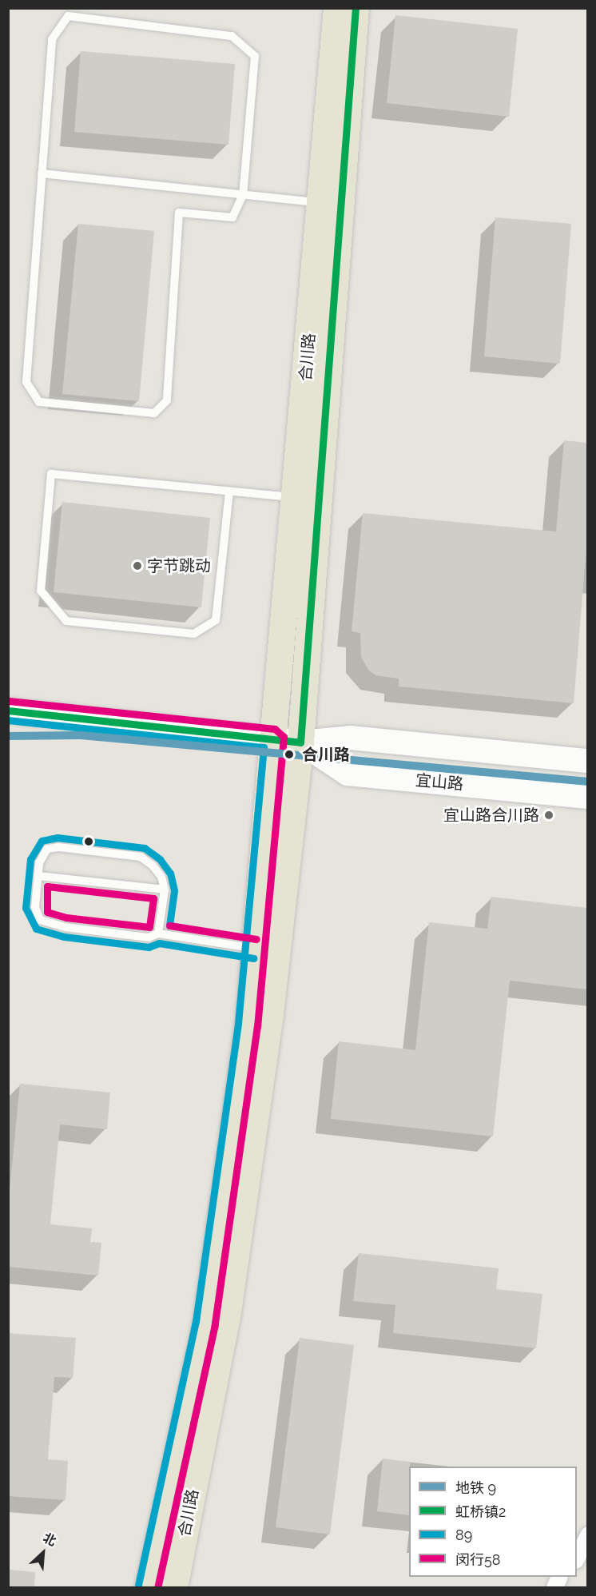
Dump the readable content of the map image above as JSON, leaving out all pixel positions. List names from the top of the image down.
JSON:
{
  "streets": {
    "main road": ["合川路"],
    "street": ["宜山路"]
  },
  "crossings": [
    ["合川路", "宜山路"]
  ],
  "places": ["字节跳动", "合川路", "宜山路合川路"],
  "lines": [
    "transit line 虹桥镇2",
    "transit line 闵行58",
    "transit line 89",
    "metro line 9"
  ],
  "legend": [
    "地铁 9",
    "虹桥镇2",
    "89",
    "闵行58"
  ],
  "north": "top right"
}
